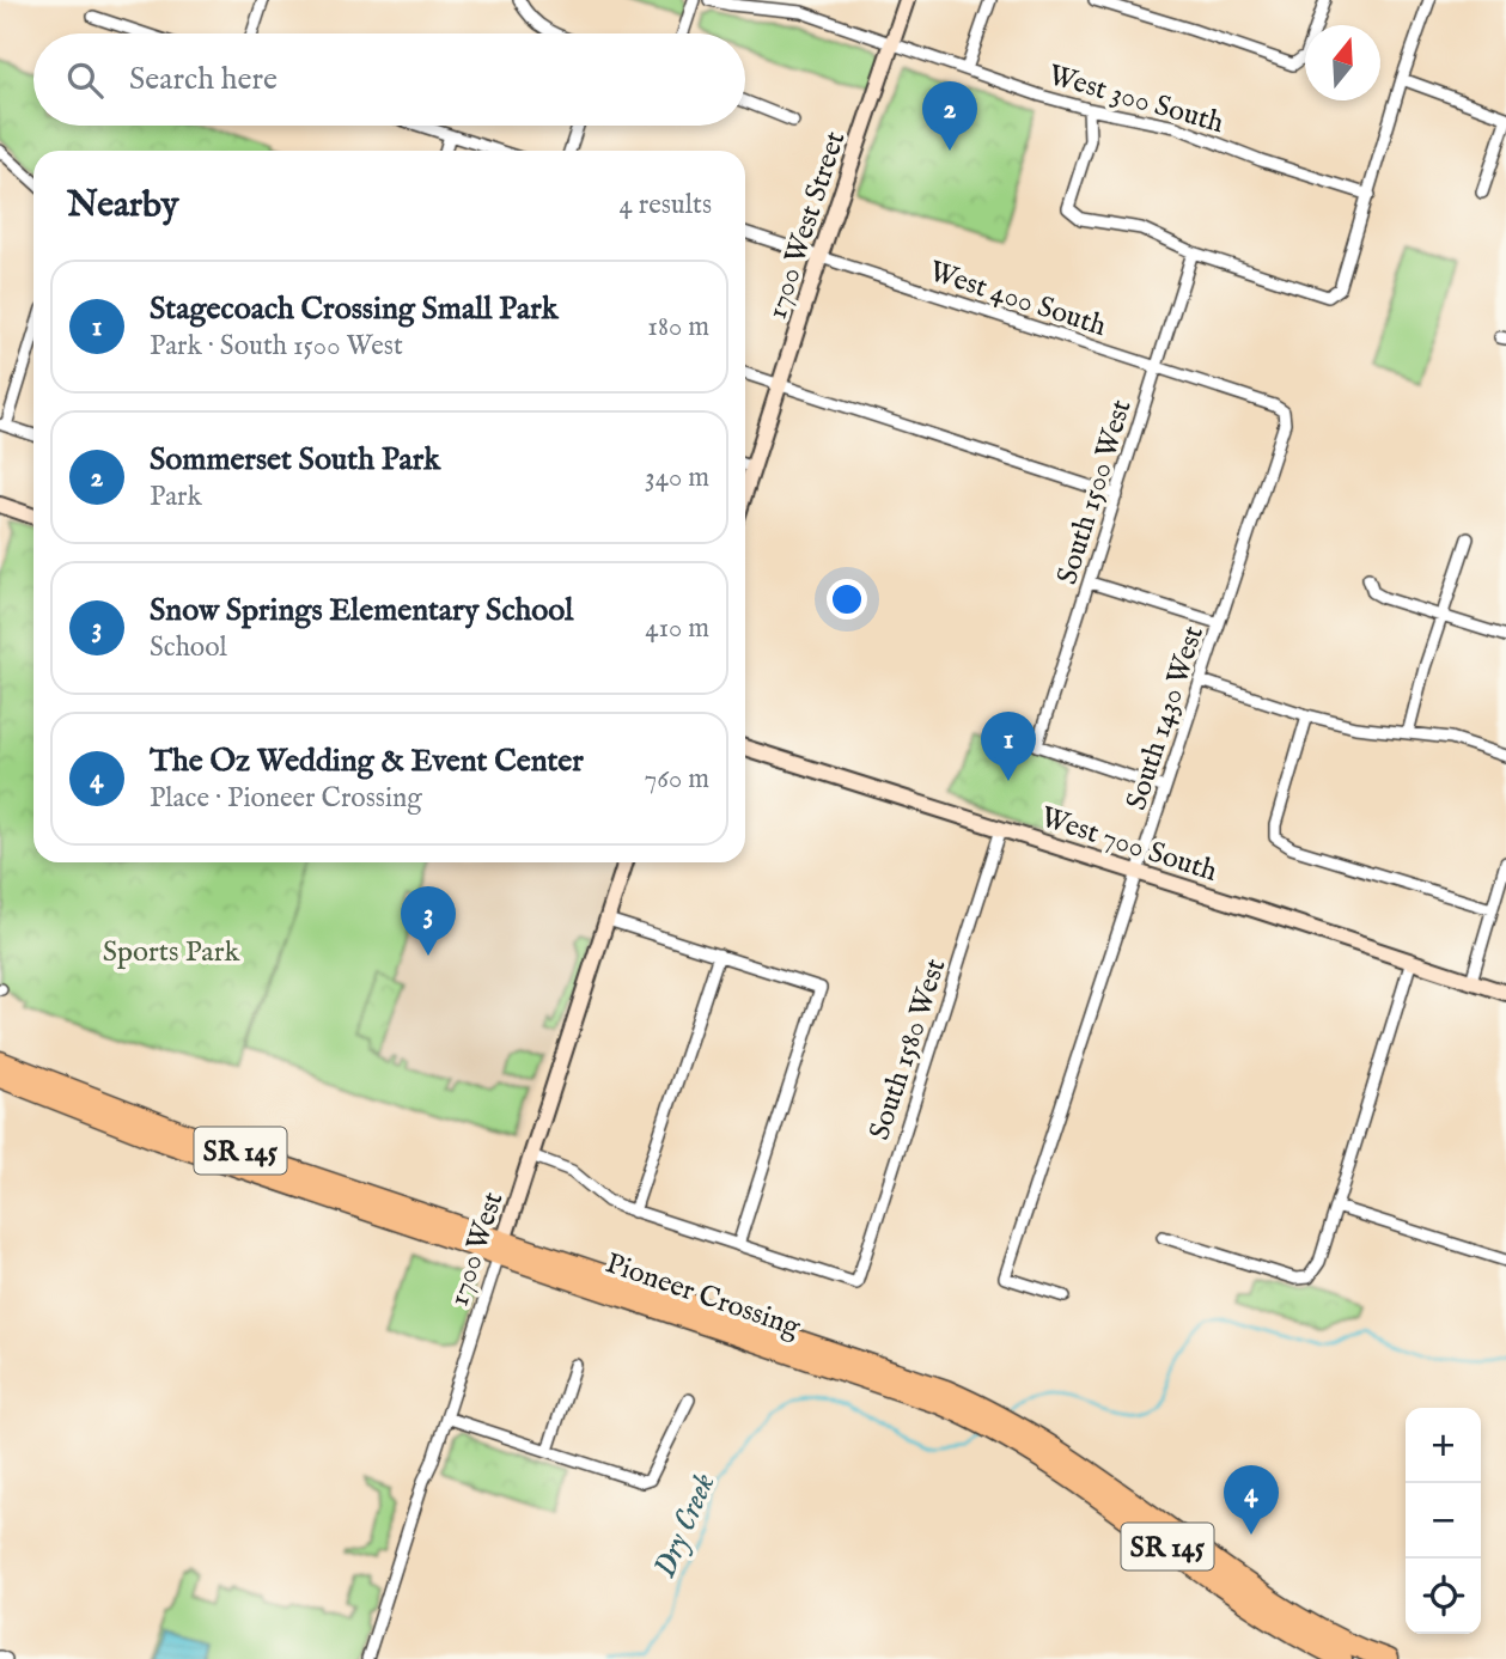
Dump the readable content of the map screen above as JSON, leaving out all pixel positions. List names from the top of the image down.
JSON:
{
  "streets": {
    "highway": ["SR 145", "Pioneer Crossing"],
    "street": [
      "West 300 South",
      "1700 West Street",
      "West 400 South",
      "South 1500 West",
      "South 1430 West",
      "West 700 South",
      "South 1580 West",
      "1700 West"
    ]
  },
  "crossings": [
    ["West 300 South", "1700 West Street"],
    ["1700 West Street", "West 400 South"],
    ["West 400 South", "South 1500 West"],
    ["West 400 South", "South 1430 West"],
    ["South 1500 West", "South 1430 West"],
    ["South 1430 West", "West 700 South"],
    ["West 700 South", "South 1580 West"],
    ["SR 145", "1700 West"],
    ["SR 145", "Pioneer Crossing"],
    ["1700 West", "Pioneer Crossing"]
  ],
  "water": ["Dry Creek"],
  "parks": ["Sports Park"],
  "north": "top",
  "page": {
    "search": "Search here",
    "pins": [
      "2",
      "1",
      "3",
      "4"
    ],
    "heading": ["Nearby", "4 results"],
    "list": [
      {
        "mark": "1",
        "name": "Stagecoach Crossing Small Park",
        "note": "Park · South 1500 West",
        "value": "180 m"
      },
      {
        "mark": "2",
        "name": "Sommerset South Park",
        "note": "Park",
        "value": "340 m"
      },
      {
        "mark": "3",
        "name": "Snow Springs Elementary School",
        "note": "School",
        "value": "410 m"
      },
      {
        "mark": "4",
        "name": "The Oz Wedding & Event Center",
        "note": "Place · Pioneer Crossing",
        "value": "760 m"
      }
    ],
    "map_buttons": ["+", "−"]
  }
}
